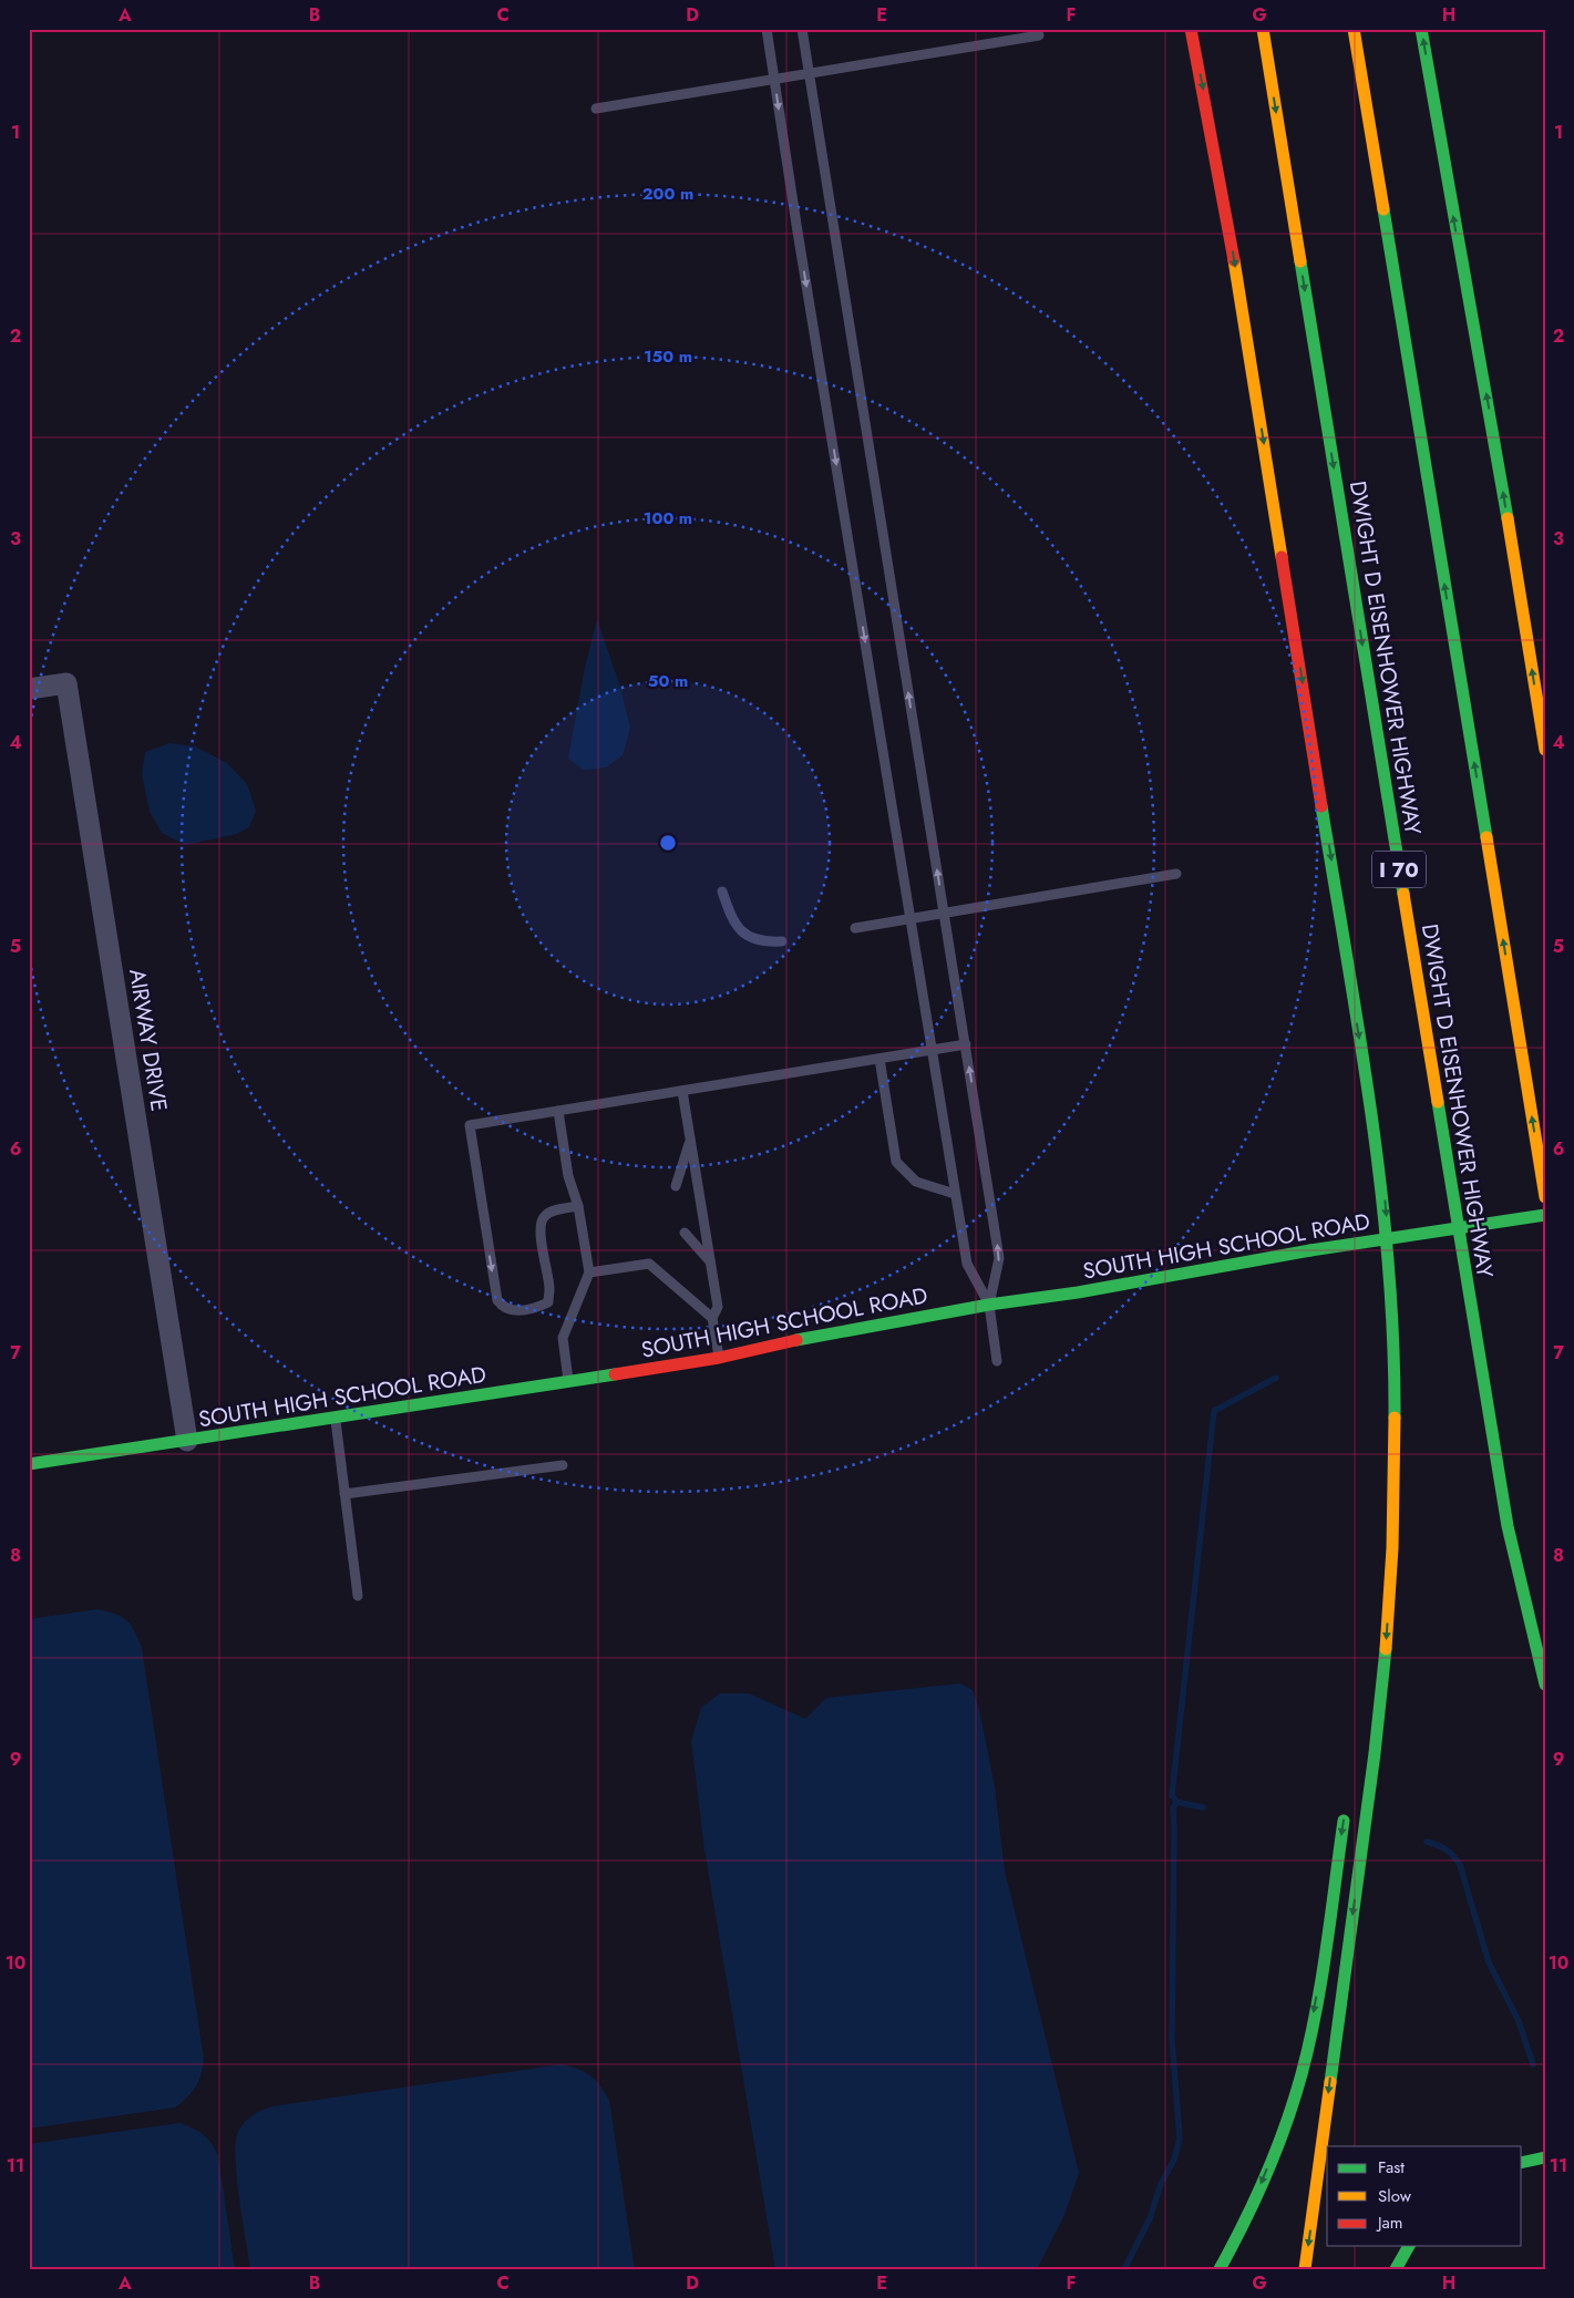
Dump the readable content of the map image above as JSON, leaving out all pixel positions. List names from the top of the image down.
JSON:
{
  "streets": {
    "main road": ["DWIGHT D EISENHOWER HIGHWAY", "I 70", "SOUTH HIGH SCHOOL ROAD"],
    "street": ["AIRWAY DRIVE"]
  },
  "crossings": [
    ["AIRWAY DRIVE", "SOUTH HIGH SCHOOL ROAD"]
  ],
  "legend": ["Fast", "Slow", "Jam"],
  "grid": {
    "columns": [
      "A",
      "B",
      "C",
      "D",
      "E",
      "F",
      "G",
      "H"
    ],
    "rows": [
      "1",
      "2",
      "3",
      "4",
      "5",
      "6",
      "7",
      "8",
      "9",
      "10",
      "11"
    ]
  },
  "rings": [
    "200 m",
    "150 m",
    "100 m",
    "50 m"
  ]
}
